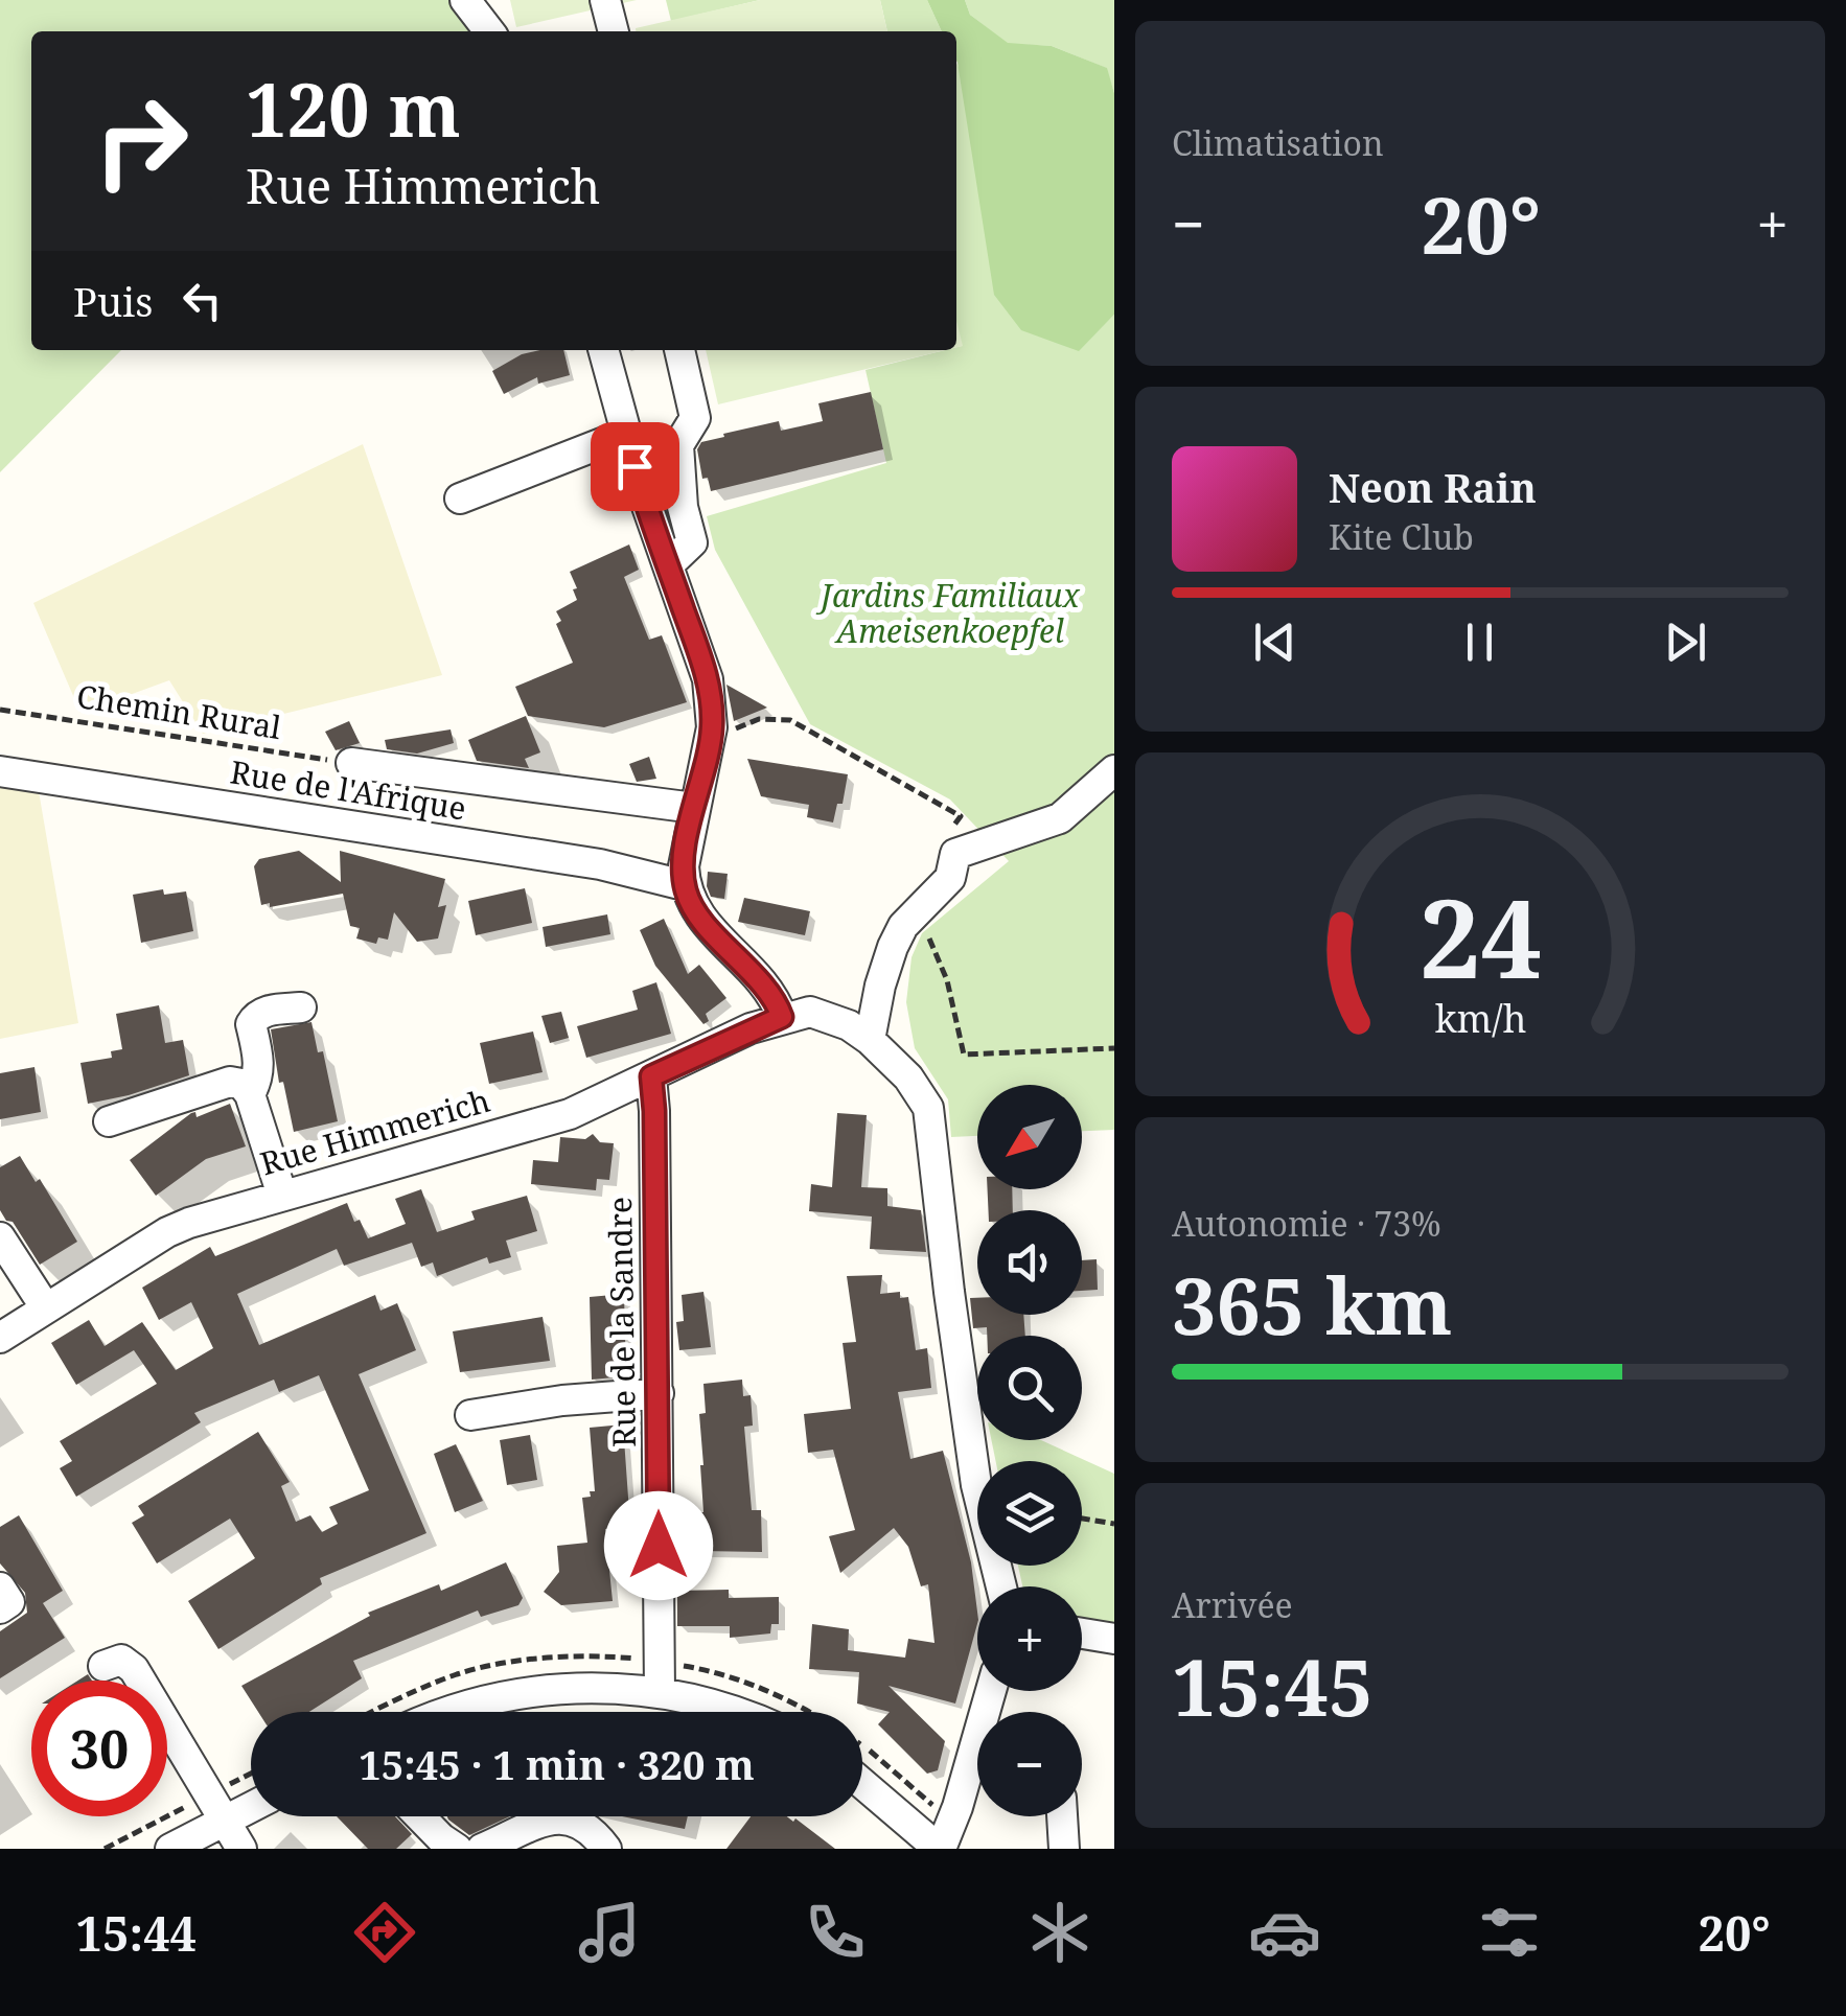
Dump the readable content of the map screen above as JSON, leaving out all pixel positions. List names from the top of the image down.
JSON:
{
  "streets": {
    "street": ["Rue de l'Afrique", "Rue Himmerich", "Rue de la Sandre"],
    "path": ["Chemin Rural"]
  },
  "crossings": [
    ["Rue Himmerich", "Rue de la Sandre"]
  ],
  "parks": ["Jardins Familiaux Ameisenkoepfel"],
  "north": "bottom left",
  "page": {
    "tile": [
      "Climatisation",
      ["Autonomie · 73%", "365 km"],
      ["Arrivée", "15:45"]
    ],
    "turn": ["120 m", "Rue Himmerich"],
    "heat": ["−", "20°", "+"],
    "then": "Puis",
    "song": ["Neon Rain", "Kite Club"],
    "map_buttons": ["+", "−"],
    "limit": "30",
    "trip": "15:45 · 1 min · 320 m",
    "tabs": ["15:44", "20°"],
    "gauge": ["24", "km/h"]
  }
}
